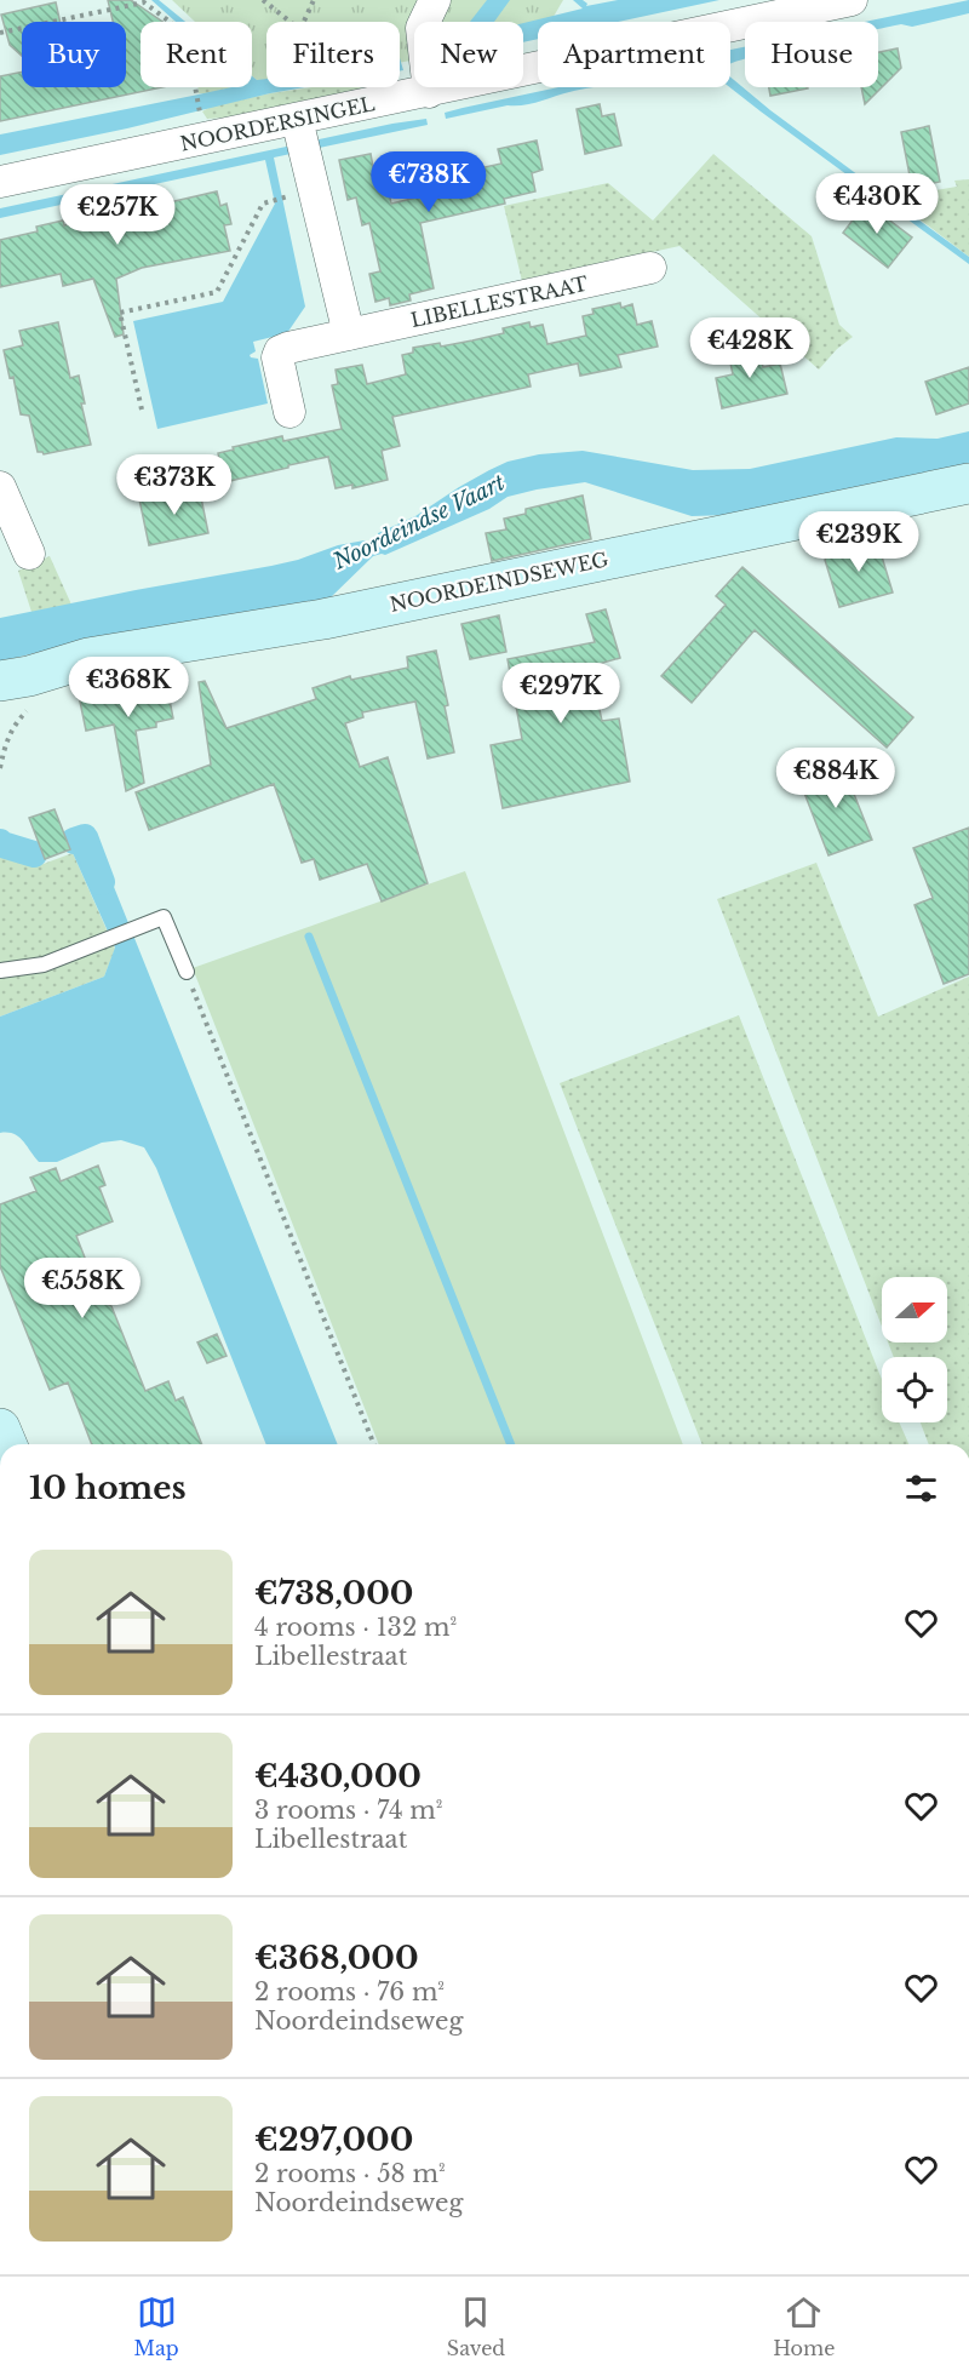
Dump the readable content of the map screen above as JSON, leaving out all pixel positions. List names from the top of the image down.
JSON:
{
  "streets": {
    "street": ["NOORDERSINGEL", "LIBELLESTRAAT", "NOORDEINDSEWEG"]
  },
  "water": ["Noordeindse Vaart"],
  "north": "right",
  "page": {
    "chip": [
      "Buy",
      "Rent",
      "Filters",
      "New",
      "Apartment",
      "House"
    ],
    "price": [
      "€738K",
      "€430K",
      "€257K",
      "€428K",
      "€373K",
      "€239K",
      "€368K",
      "€297K",
      "€884K",
      "€558K"
    ],
    "heading": "10 homes",
    "list": [
      {
        "name": "€738,000",
        "note": "4 rooms · 132 m² · Libellestraat"
      },
      {
        "name": "€430,000",
        "note": "3 rooms · 74 m² · Libellestraat"
      },
      {
        "name": "€368,000",
        "note": "2 rooms · 76 m² · Noordeindseweg"
      },
      {
        "name": "€297,000",
        "note": "2 rooms · 58 m² · Noordeindseweg"
      }
    ],
    "tabs": ["Map", "Saved", "Home"]
  }
}
